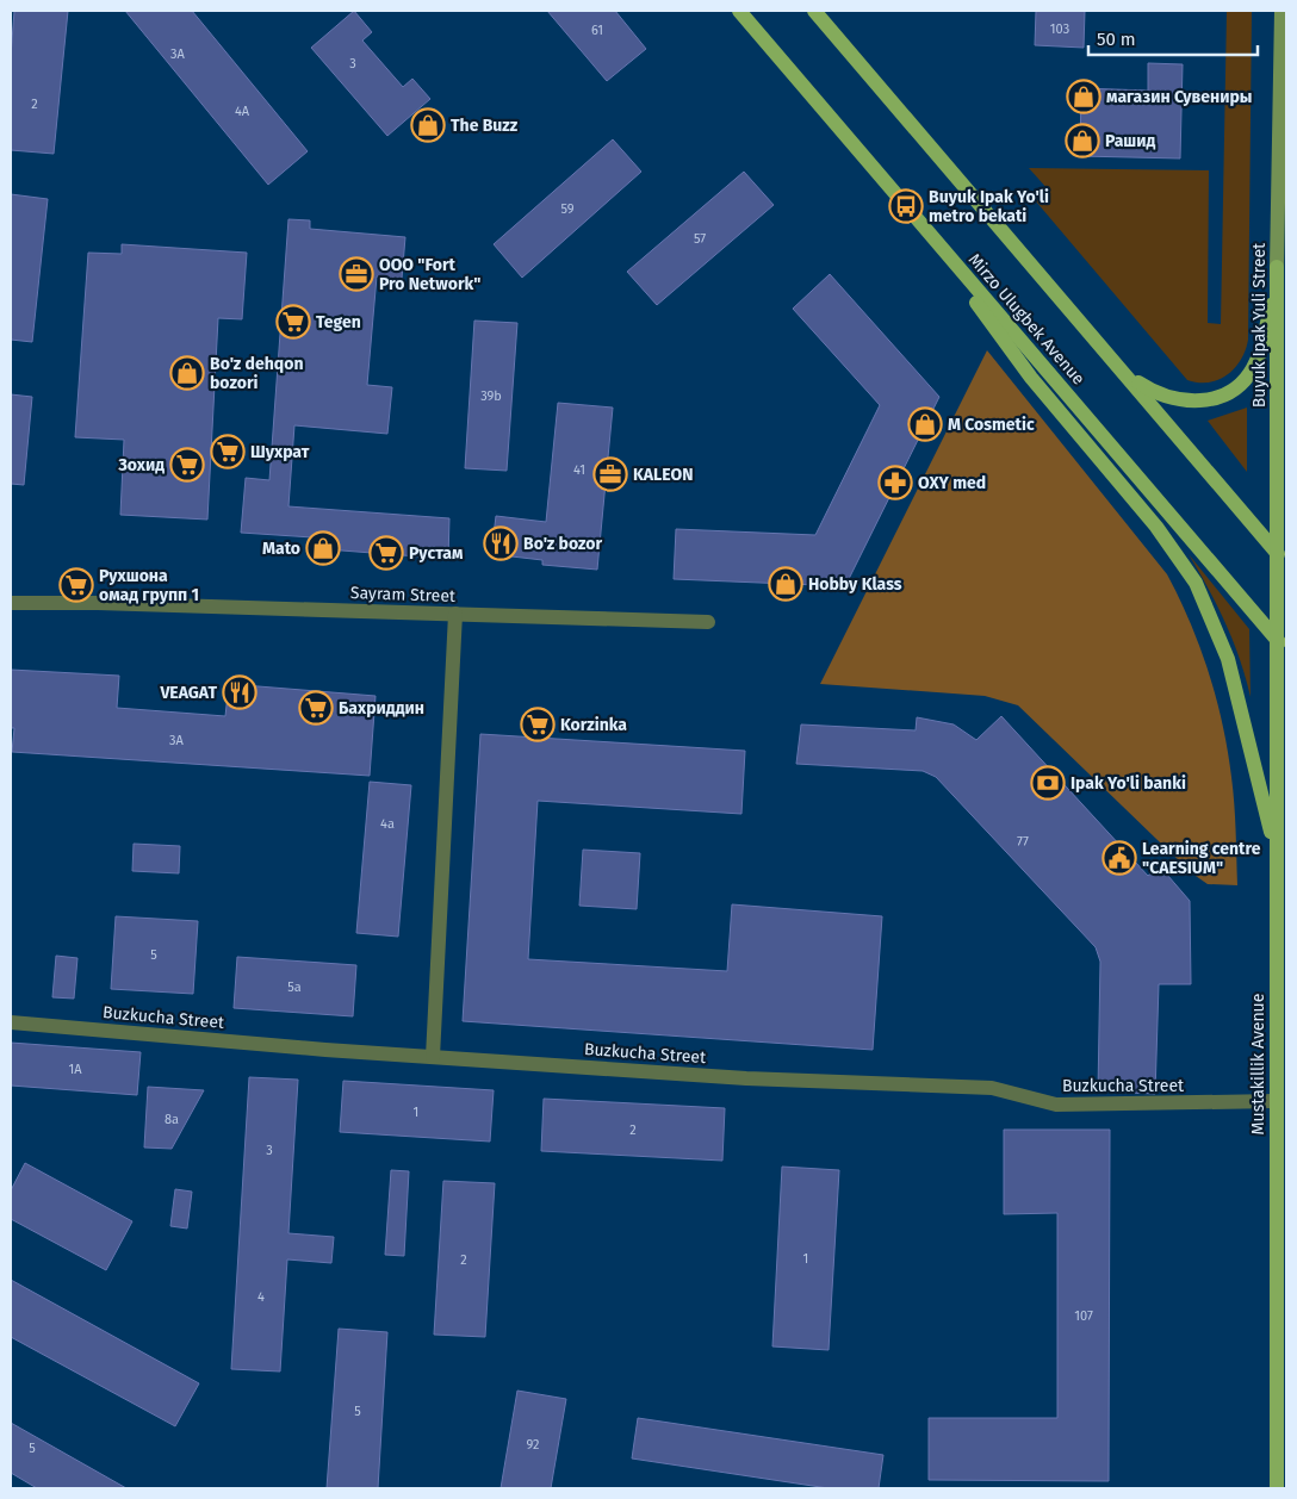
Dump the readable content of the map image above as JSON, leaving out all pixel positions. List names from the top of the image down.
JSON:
{
  "streets": {
    "main road": ["Mirzo Ulugbek Avenue", "Buyuk Ipak Yuli Street", "Mustakillik Avenue"],
    "street": ["Sayram Street", "Buzkucha Street"]
  },
  "crossings": [
    ["Mirzo Ulugbek Avenue", "Buyuk Ipak Yuli Street"],
    ["Mirzo Ulugbek Avenue", "Mustakillik Avenue"],
    ["Buyuk Ipak Yuli Street", "Mustakillik Avenue"],
    ["Buzkucha Street", "Mustakillik Avenue"]
  ],
  "places": {
    "shop": [
      "магазин Сувениры",
      "The Buzz",
      "Рашид",
      "Bo'z dehqon bozori",
      "M Cosmetic",
      "Mato",
      "Hobby Klass"
    ],
    "bus stop": ["Buyuk Ipak Yo'li metro bekati"],
    "office": ["ООО \"Fort Pro Network\"", "KALEON"],
    "supermarket": [
      "Tegen",
      "Шухрат",
      "Зохид",
      "Рустам",
      "Рухшона омад групп 1",
      "Бахриддин",
      "Korzinka"
    ],
    "pharmacy": ["OXY med"],
    "restaurant": ["Bo'z bozor", "VEAGAT"],
    "bank": ["Ipak Yo'li banki"],
    "public building": ["Learning centre \"CAESIUM\""]
  },
  "house_numbers": [
    "103",
    "61",
    "3А",
    "3",
    "2",
    "4А",
    "59",
    "57",
    "39b",
    "41",
    "3A",
    "4а",
    "77",
    "5",
    "5а",
    "1А",
    "1",
    "8а",
    "2",
    "3",
    "1",
    "2",
    "4",
    "107",
    "5",
    "92",
    "5"
  ],
  "scale_bar": "50 m"
}
